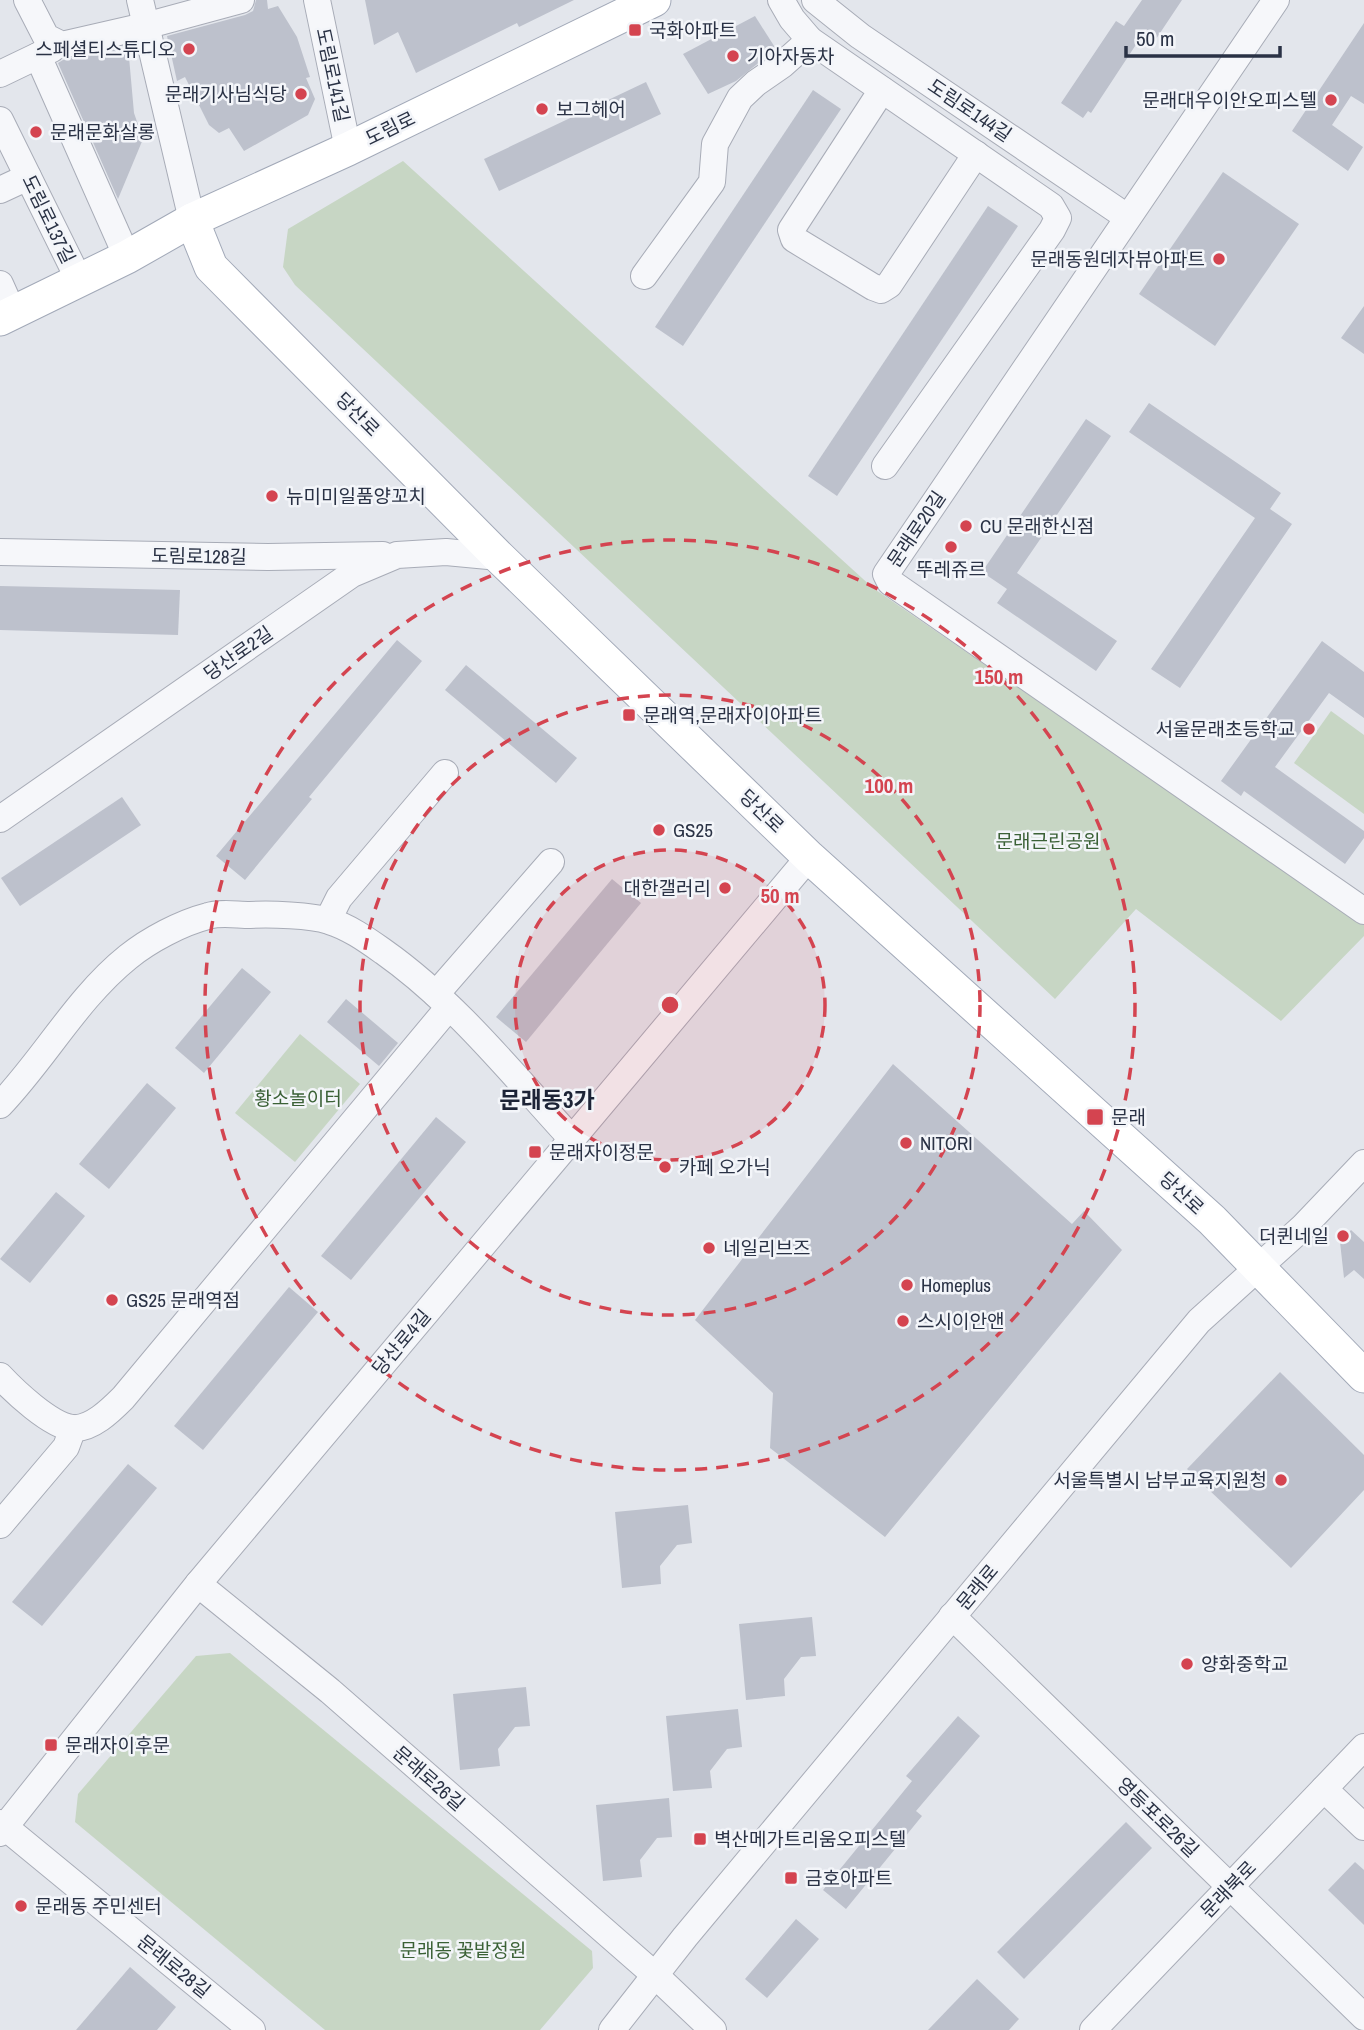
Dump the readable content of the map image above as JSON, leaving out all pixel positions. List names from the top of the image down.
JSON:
{
  "streets": {
    "main road": ["도림로", "당산로"],
    "street": [
      "도림로141길",
      "도림로144길",
      "도림로137길",
      "문래로20길",
      "도림로128길",
      "당산로2길",
      "당산로4길",
      "문래로",
      "문래로26길",
      "영등포로26길",
      "문래북로",
      "문래로28길"
    ]
  },
  "crossings": [
    ["도림로141길", "도림로"],
    ["도림로144길", "문래로20길"],
    ["도림로", "도림로137길"],
    ["도림로", "당산로"],
    ["당산로", "당산로2길"],
    ["당산로", "당산로4길"],
    ["당산로", "문래로"],
    ["도림로128길", "당산로2길"],
    ["당산로4길", "문래로26길"],
    ["당산로4길", "문래로28길"],
    ["문래로", "문래로26길"],
    ["문래로", "영등포로26길"],
    ["영등포로26길", "문래북로"]
  ],
  "districts": ["문래동3가"],
  "parks": ["문래근린공원", "황소놀이터", "문래동 꽃밭정원"],
  "places": {
    "transit": [
      "국화아파트",
      "문래역,문래자이아파트",
      "문래",
      "문래자이정문",
      "문래자이후문",
      "벽산메가트리움오피스텔",
      "금호아파트"
    ],
    "other": [
      "스페셜티스튜디오",
      "기아자동차",
      "문래기사님식당",
      "문래대우이안오피스텔",
      "보그헤어",
      "문래문화살롱",
      "문래동원데자뷰아파트",
      "뉴미미일품양꼬치",
      "CU 문래한신점",
      "뚜레쥬르",
      "서울문래초등학교",
      "GS25",
      "대한갤러리",
      "NITORI",
      "카페 오가닉",
      "더퀸네일",
      "네일리브즈",
      "Homeplus",
      "GS25 문래역점",
      "스시이안앤",
      "서울특별시 남부교육지원청",
      "양화중학교",
      "문래동 주민센터"
    ]
  },
  "scale_bar": "50 m",
  "rings": ["150 m", "100 m", "50 m"]
}
